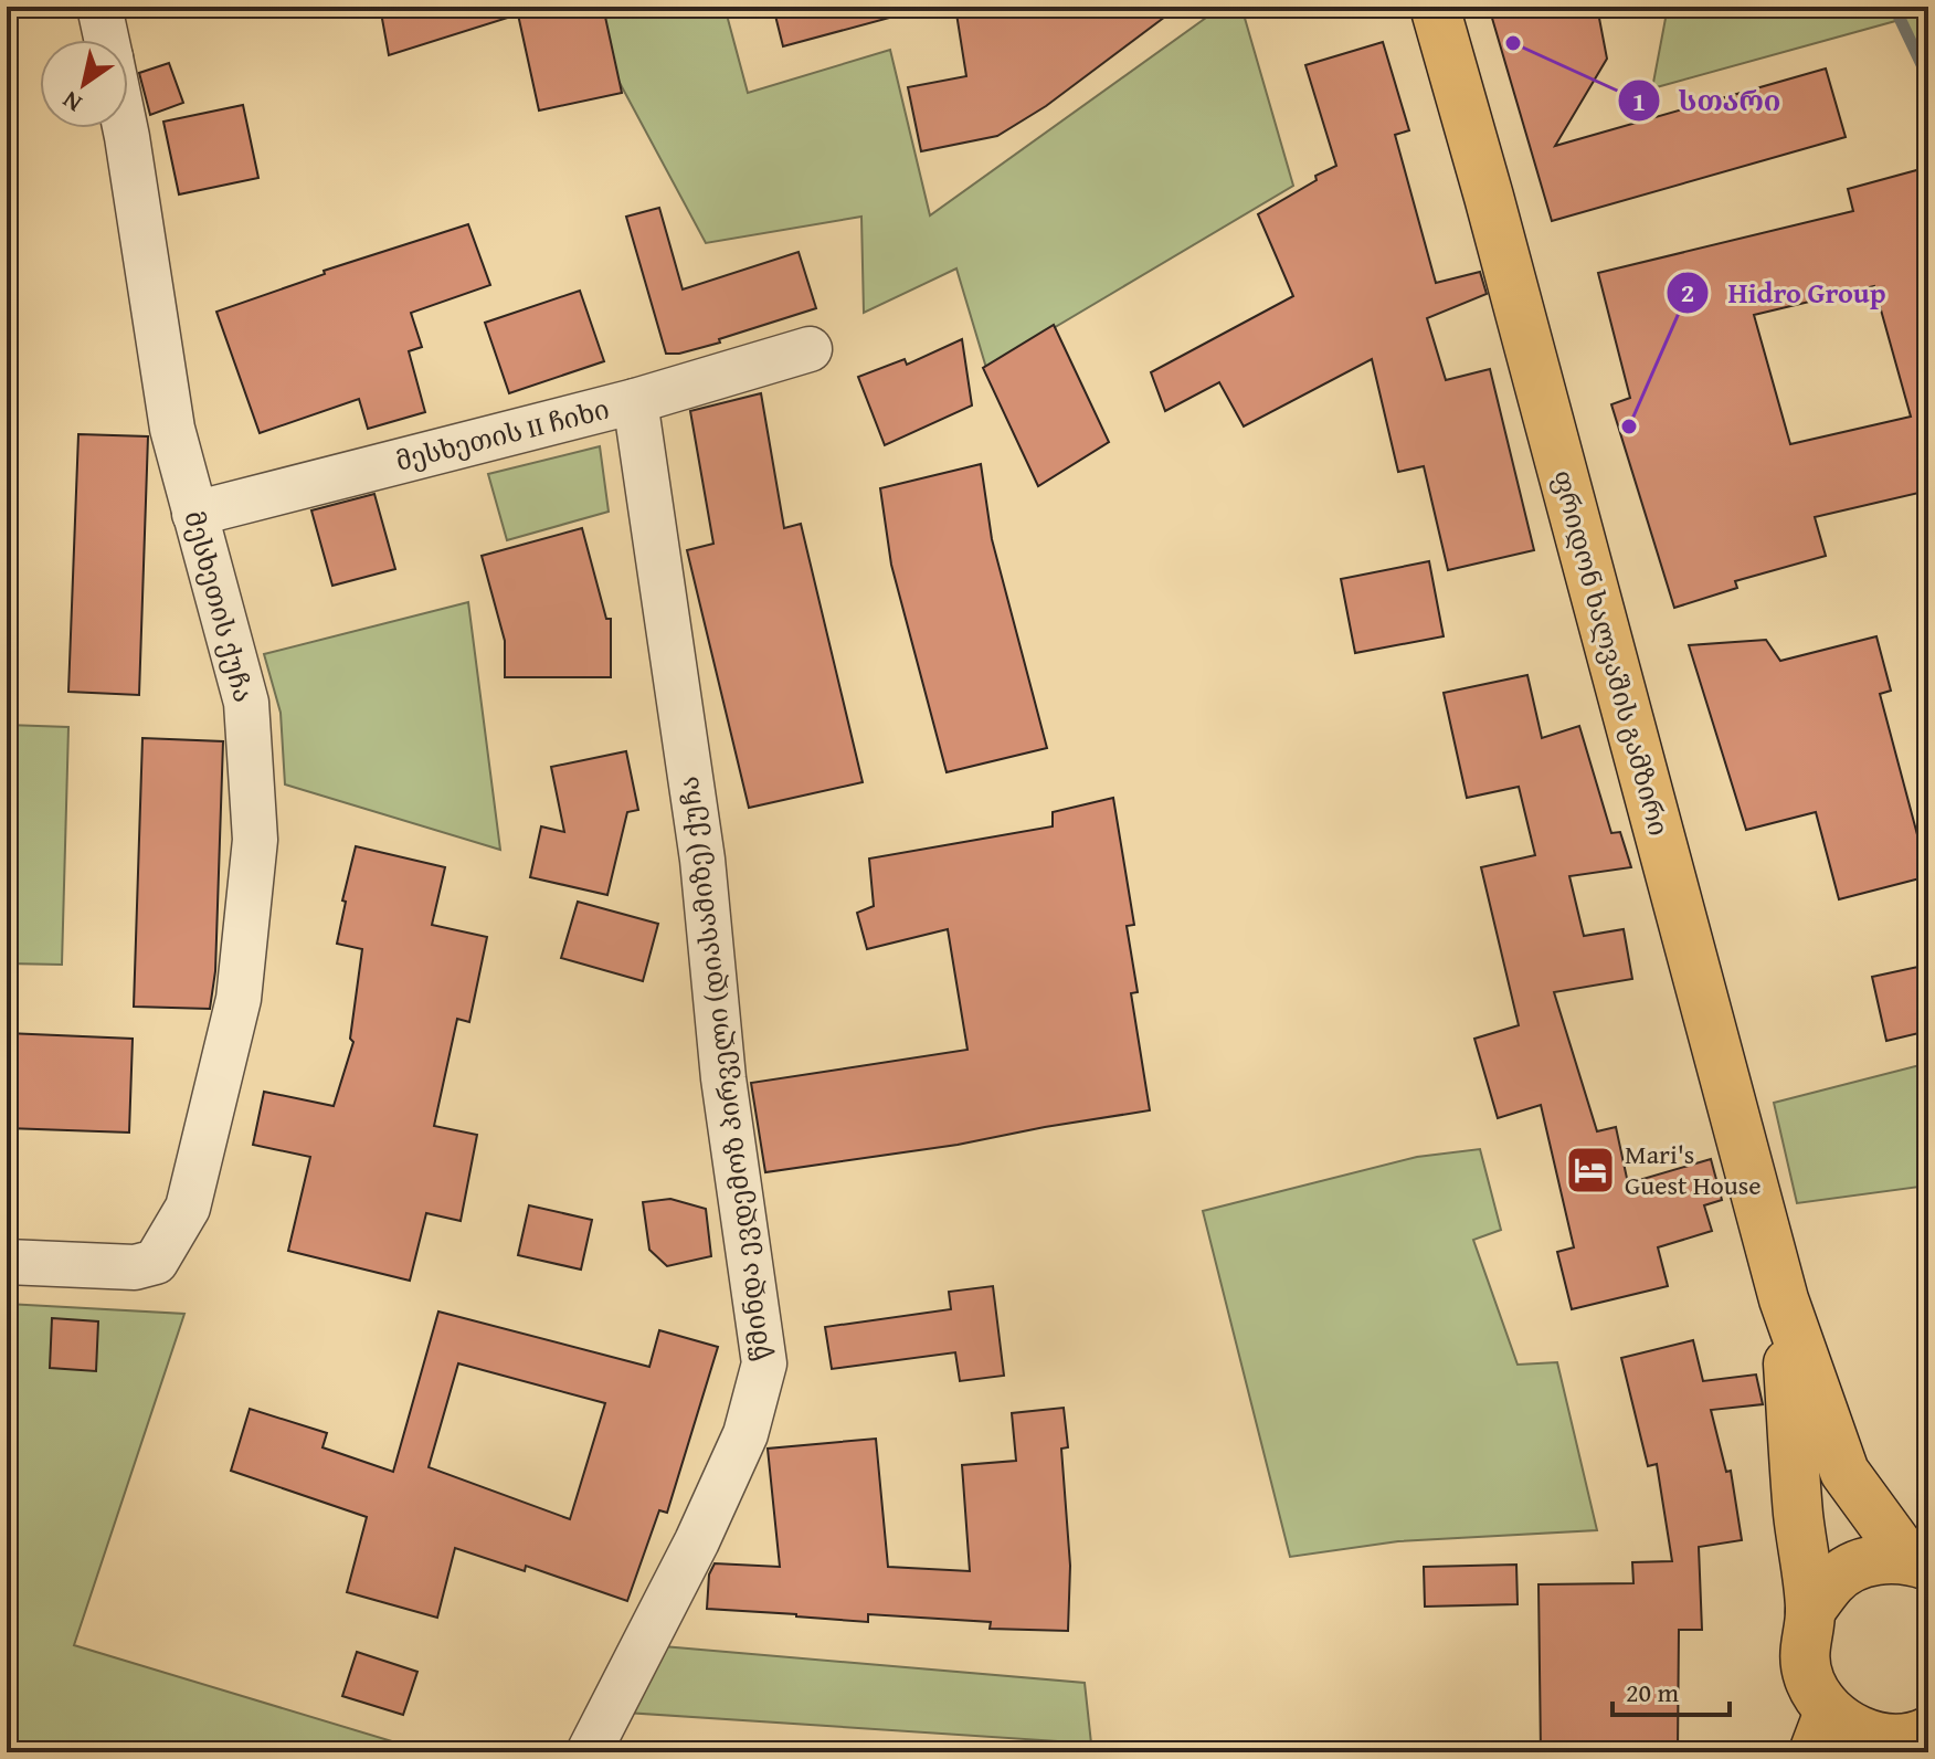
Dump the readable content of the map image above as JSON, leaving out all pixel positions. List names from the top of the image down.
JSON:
{
  "streets": {
    "highway": ["ფრიდონ ხალვაშის გამზირი"],
    "street": ["მესხეთის II ჩიხი", "მესხეთის ქუჩა", "წმინდა ევდემოზ პირველი (დიასამიზე) ქუჩა"]
  },
  "crossings": [
    ["მესხეთის II ჩიხი", "მესხეთის ქუჩა"],
    ["მესხეთის II ჩიხი", "წმინდა ევდემოზ პირველი (დიასამიზე) ქუჩა"]
  ],
  "places": {
    "other": ["სთარი", "Hidro Group"],
    "hotel": ["Mari's Guest House"]
  },
  "scale_bar": "20 m",
  "north": "bottom left"
}
